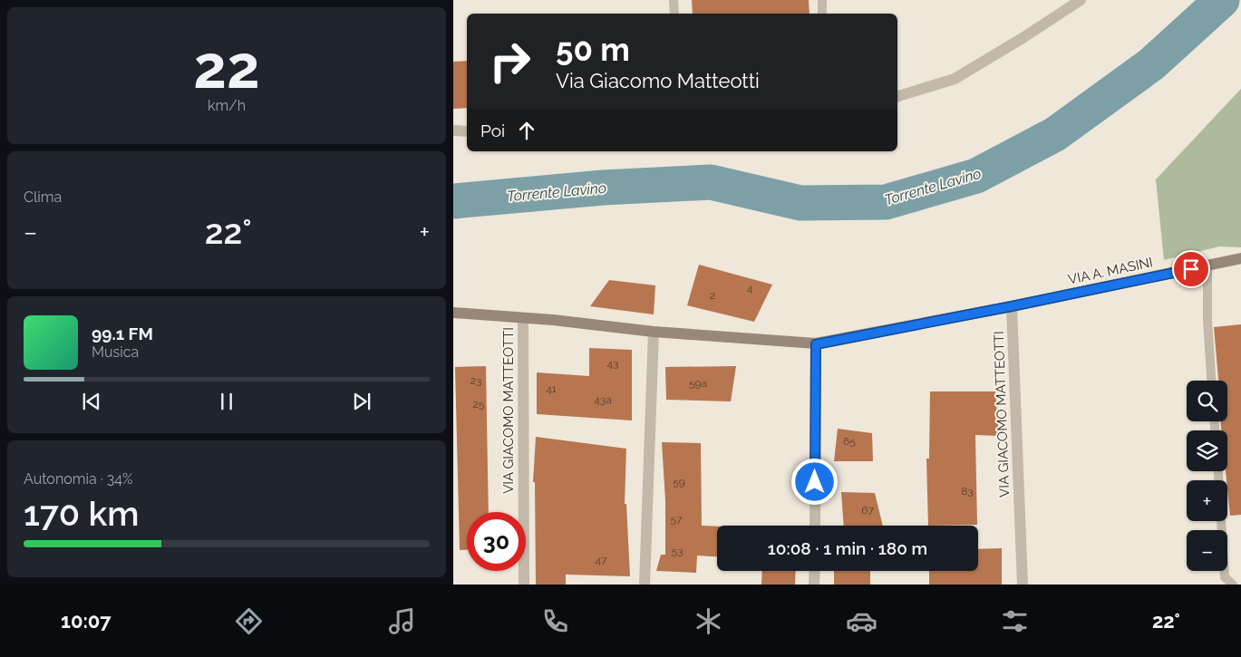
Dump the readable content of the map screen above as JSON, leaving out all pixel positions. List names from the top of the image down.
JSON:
{
  "streets": {
    "street": ["VIA A. MASINI", "VIA GIACOMO MATTEOTTI"]
  },
  "crossings": [
    ["VIA A. MASINI", "VIA GIACOMO MATTEOTTI"]
  ],
  "water": ["Torrente Lavino"],
  "house_numbers": [
    "4",
    "2",
    "43",
    "23",
    "59a",
    "41",
    "43a",
    "25",
    "65",
    "59",
    "83",
    "67",
    "57",
    "53",
    "47"
  ],
  "page": {
    "tile": [
      ["22", "km/h"],
      "Clima",
      ["Autonomia · 34%", "170 km"]
    ],
    "turn": ["50 m", "Via Giacomo Matteotti"],
    "then": "Poi",
    "heat": ["−", "22°", "+"],
    "song": ["99.1 FM", "Musica"],
    "map_buttons": ["+", "−"],
    "limit": "30",
    "trip": "10:08 · 1 min · 180 m",
    "tabs": ["10:07", "22°"]
  }
}
